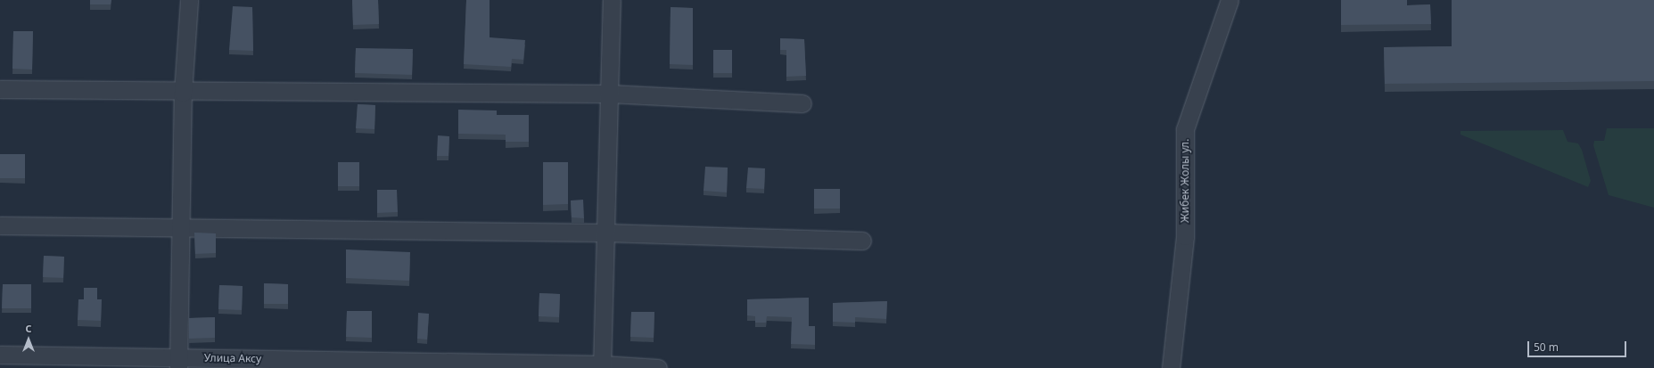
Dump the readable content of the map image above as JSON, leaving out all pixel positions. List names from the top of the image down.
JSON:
{
  "streets": {
    "street": ["Жибек Жолы ул.", "Улица Аксу"]
  },
  "scale_bar": "50 m",
  "north": "top"
}
